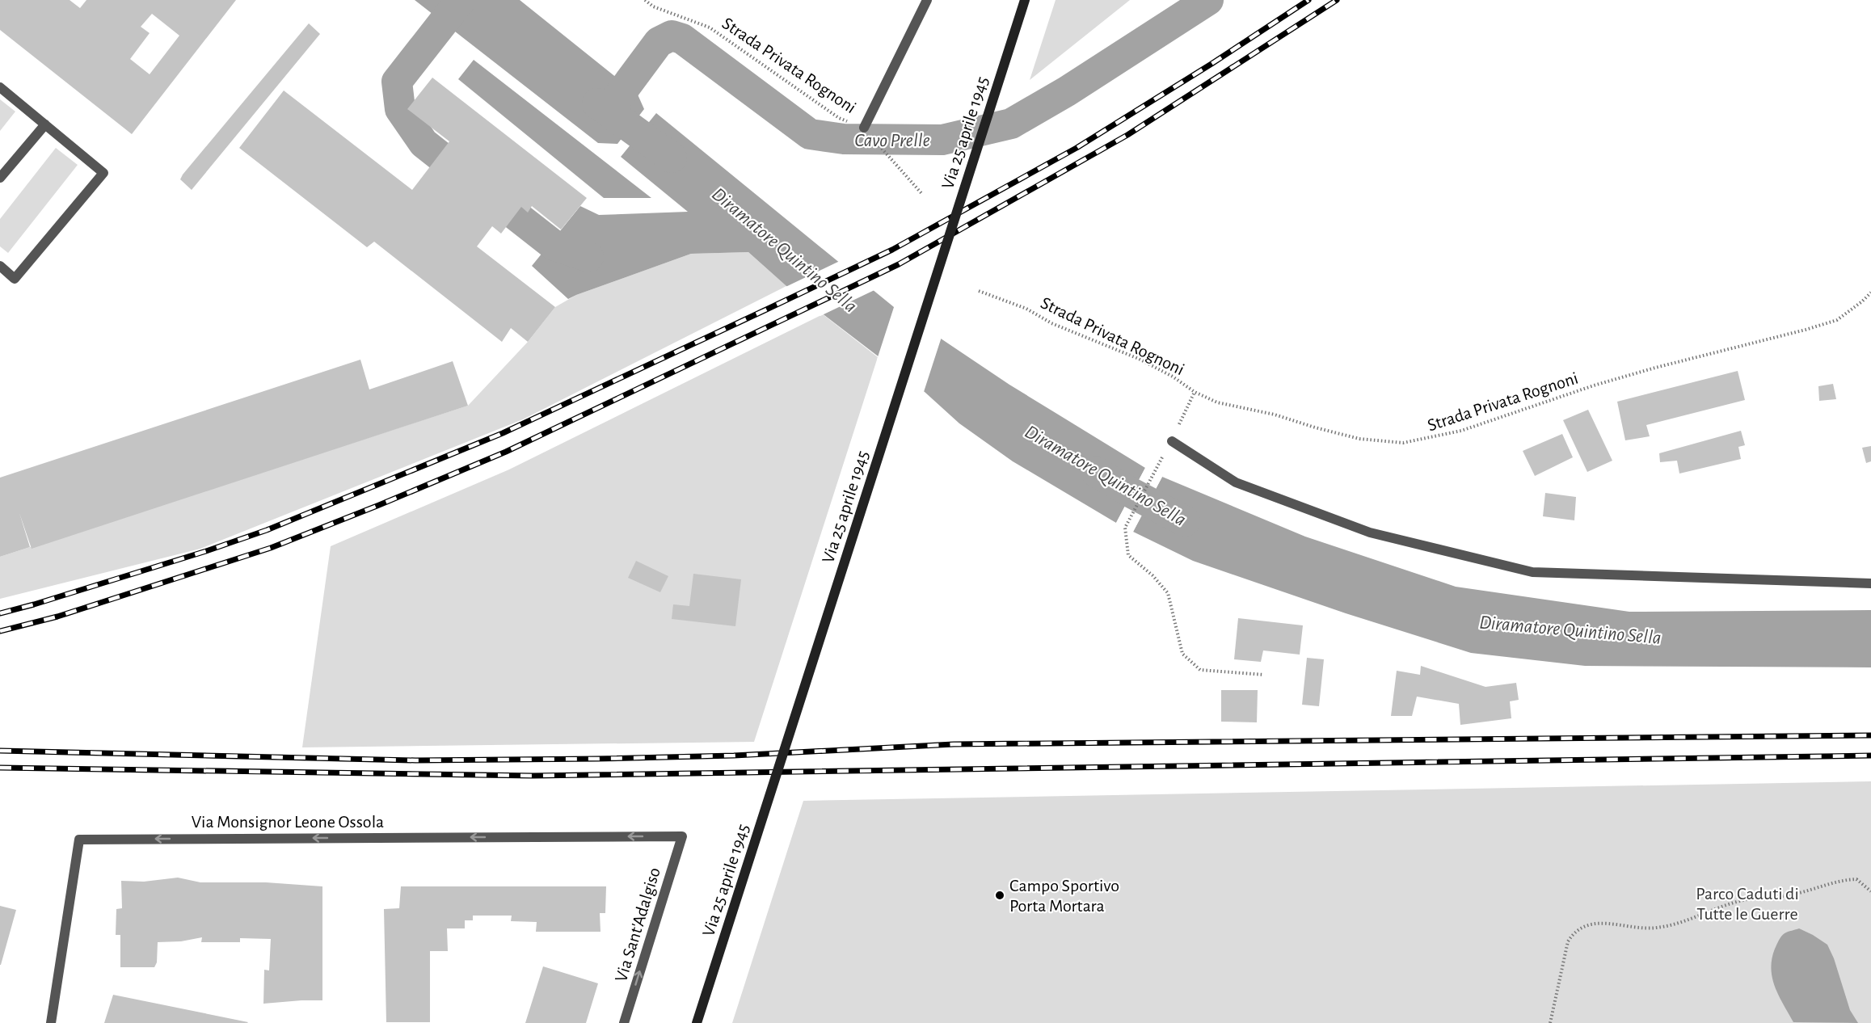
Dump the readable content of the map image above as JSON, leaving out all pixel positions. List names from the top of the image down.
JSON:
{
  "streets": {
    "street": ["Via 25 aprile 1945", "Via Monsignor Leone Ossola", "Via Sant'Adalgiso"],
    "path": ["Strada Privata Rognoni"]
  },
  "crossings": [
    ["Via Monsignor Leone Ossola", "Via Sant'Adalgiso"]
  ],
  "one_way": ["Via Monsignor Leone Ossola", "Via Sant'Adalgiso"],
  "water": ["Cavo Prelle", "Diramatore Quintino Sella"],
  "parks": ["Parco Caduti di Tutte le Guerre"],
  "places": ["Campo Sportivo Porta Mortara"]
}
